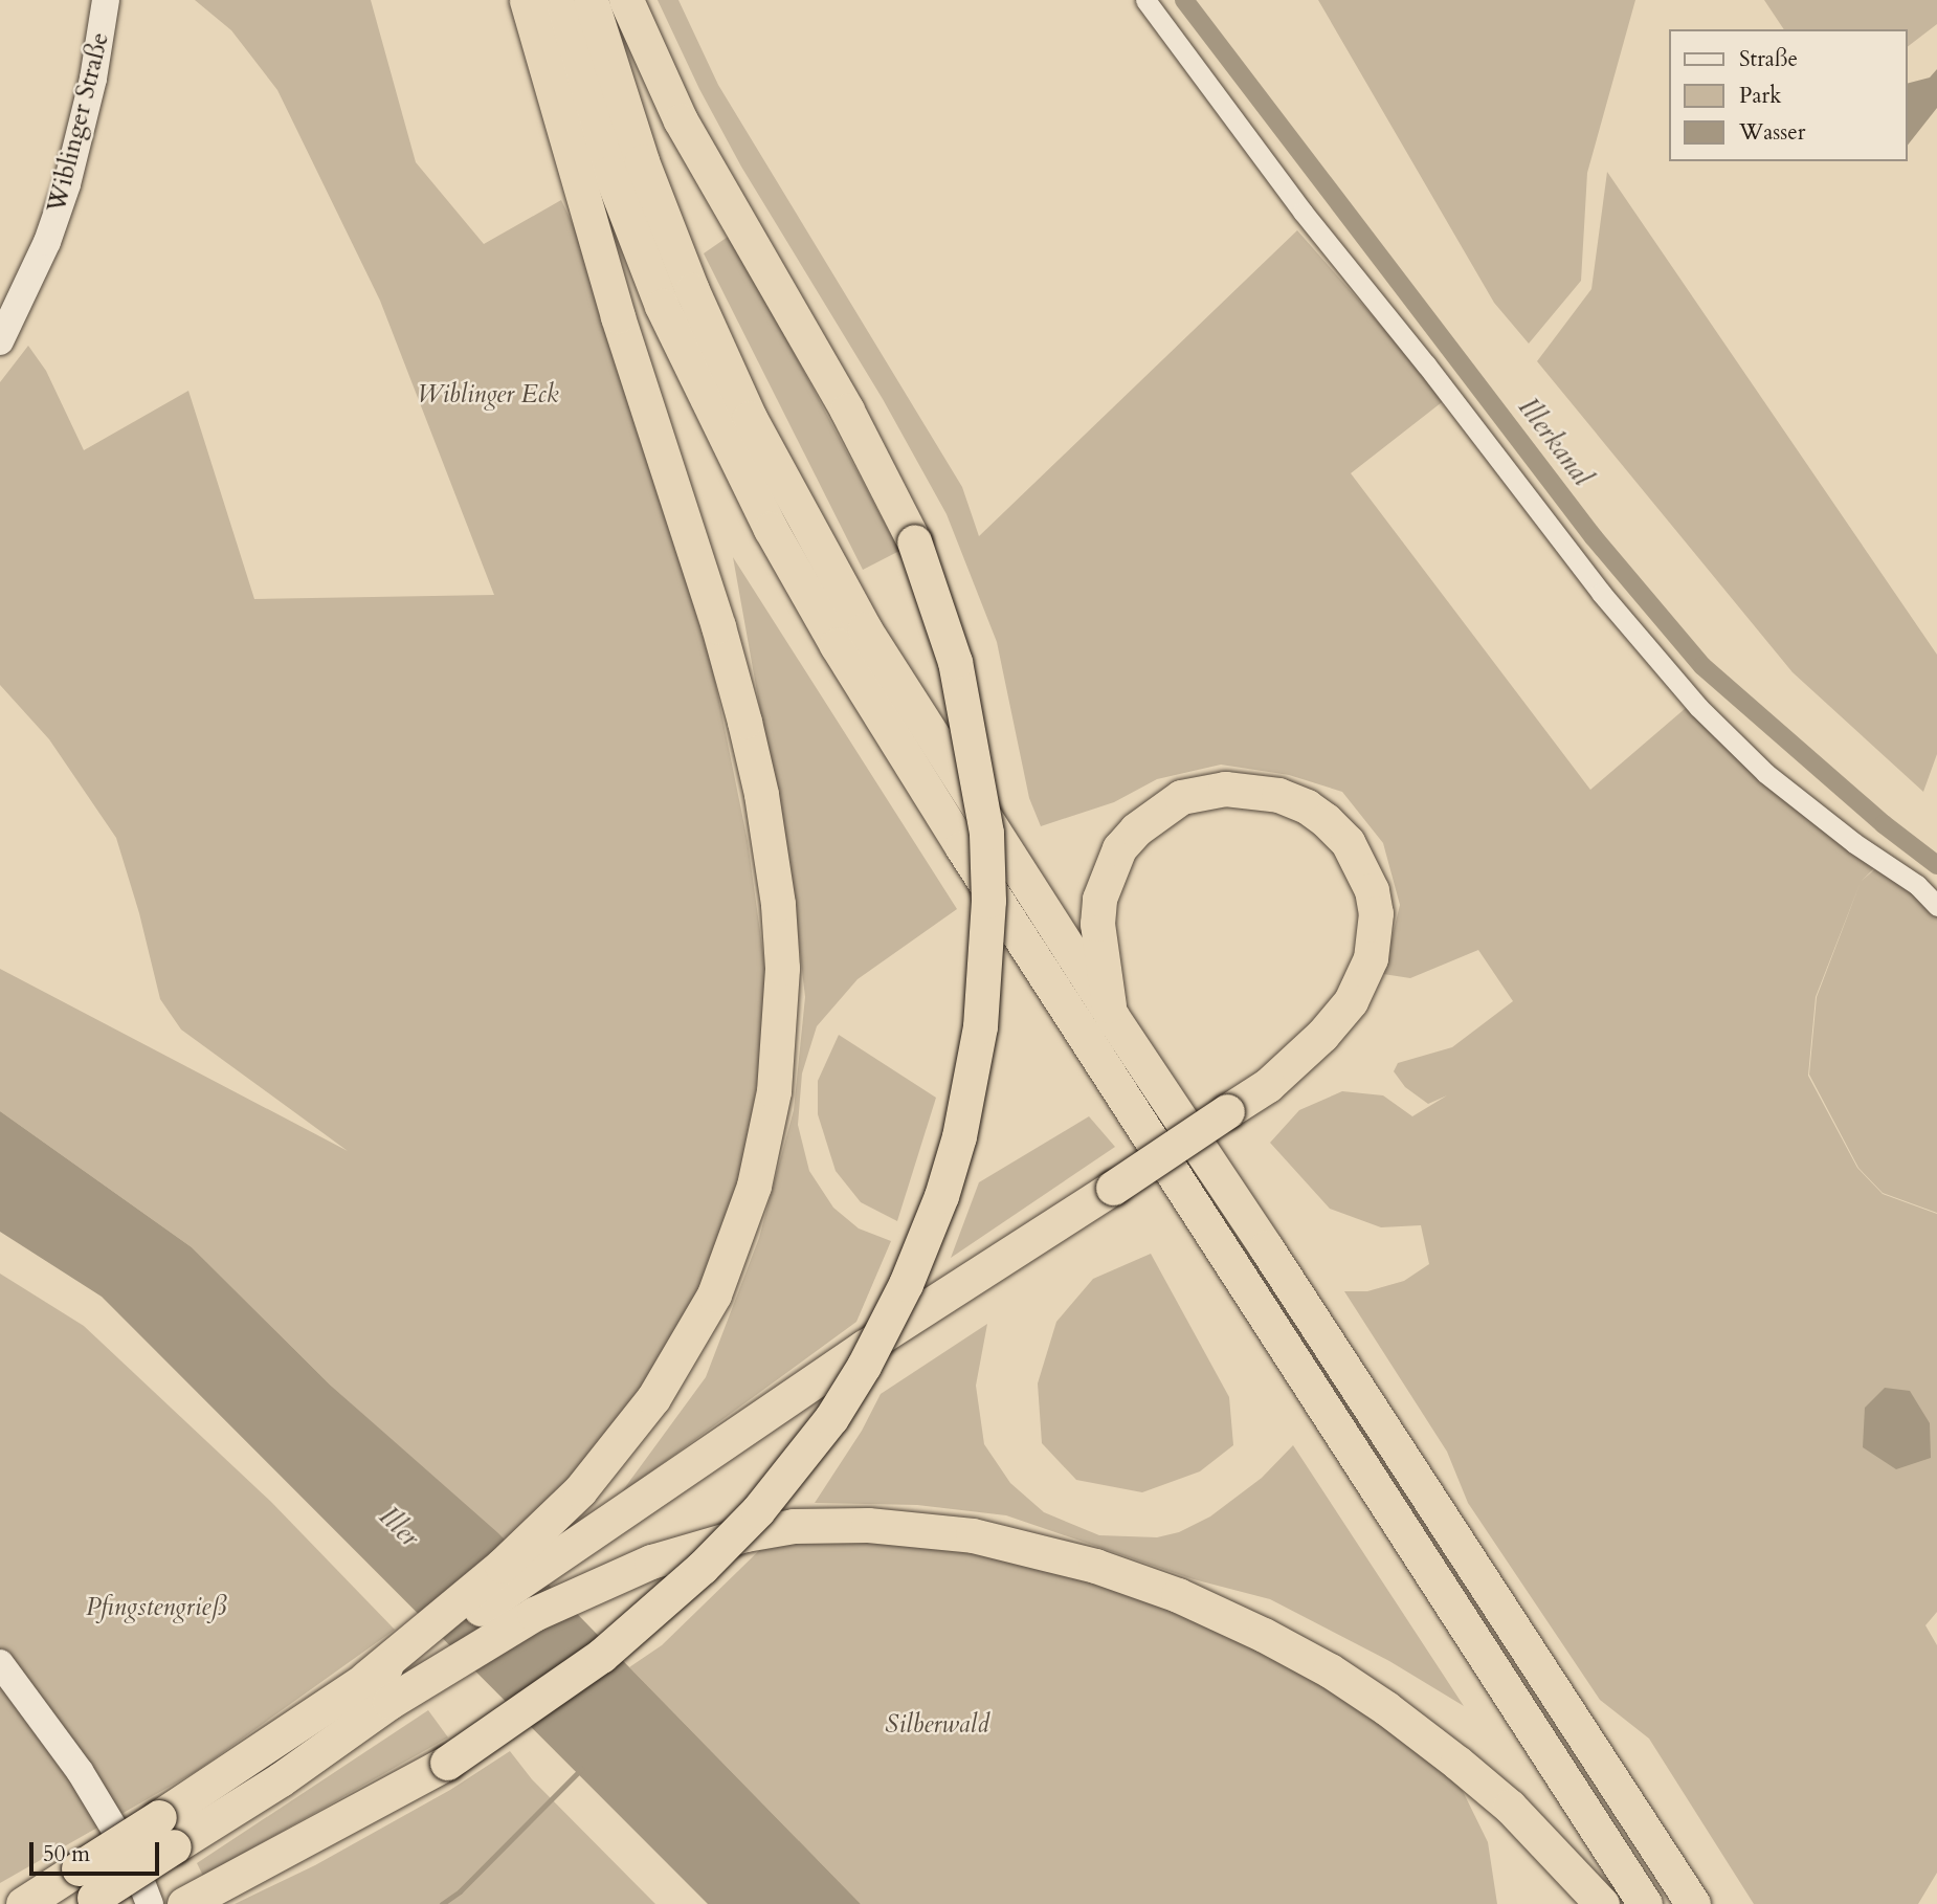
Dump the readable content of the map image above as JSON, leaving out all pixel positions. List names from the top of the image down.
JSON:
{
  "streets": {
    "main road": ["Wiblinger Straße"]
  },
  "water": ["Illerkanal", "Iller"],
  "parks": ["Wiblinger Eck", "Pfingstengrieß", "Silberwald"],
  "legend": ["Straße", "Park", "Wasser"],
  "scale_bar": "50 m"
}
